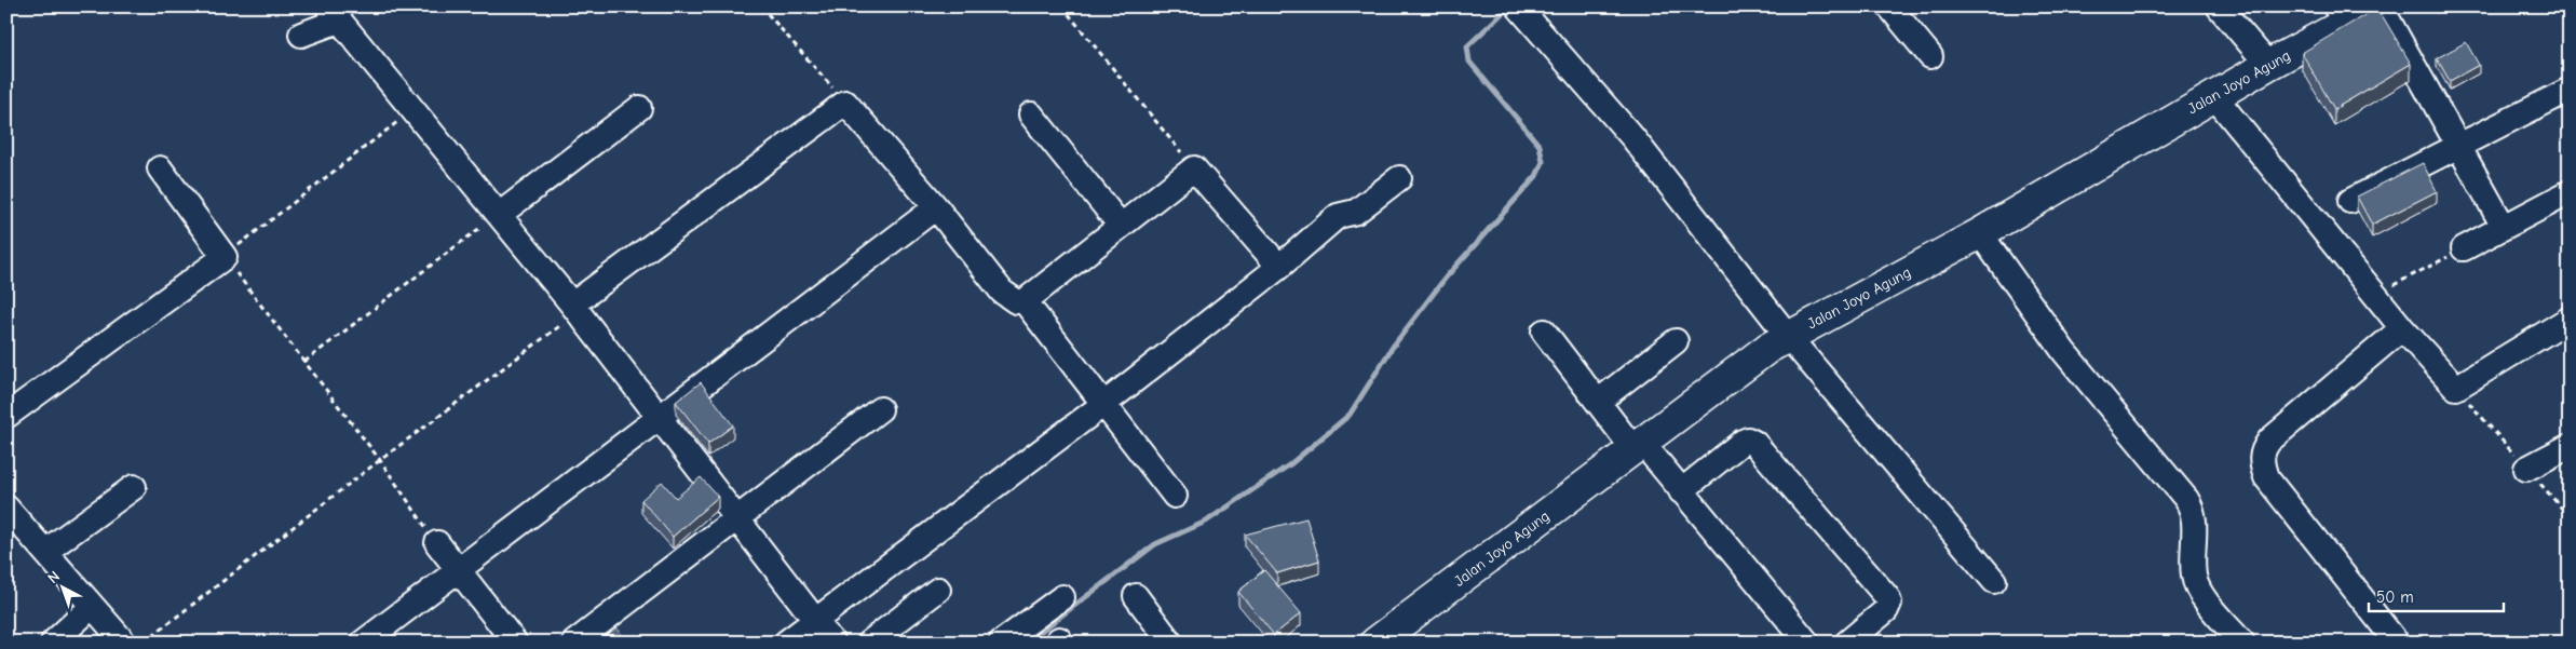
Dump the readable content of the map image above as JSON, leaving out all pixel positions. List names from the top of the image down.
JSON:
{
  "streets": {
    "main road": ["Jalan Joyo Agung"]
  },
  "scale_bar": "50 m",
  "north": "top left"
}
